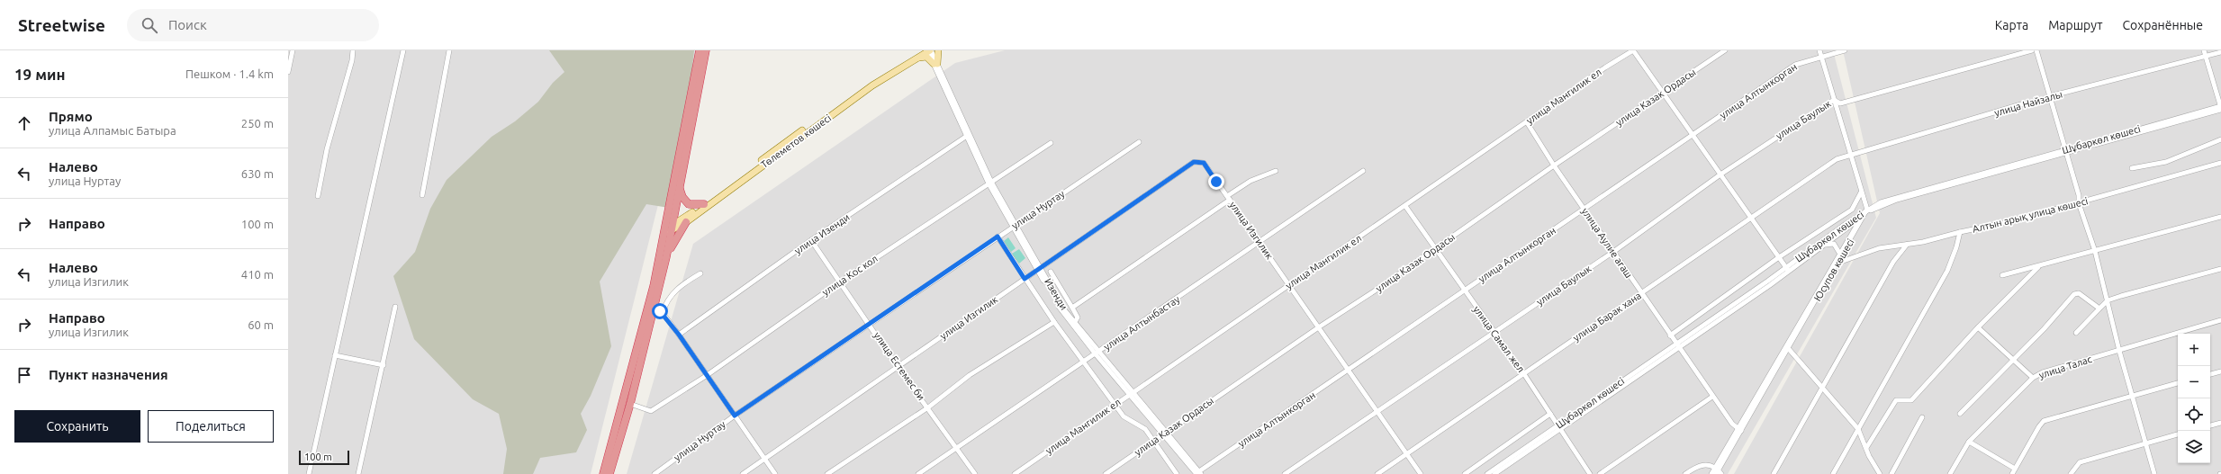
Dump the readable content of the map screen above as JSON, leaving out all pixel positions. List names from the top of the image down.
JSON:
{
  "streets": {
    "main road": ["Төлеметов көшесі"],
    "street": [
      "улица Алтынкорган",
      "улица Мангилик ел",
      "улица Казак Ордасы",
      "улица Найзалы",
      "улица Баулык",
      "Шұбаркөл көшесі",
      "улица Нуртау",
      "Алтын арық улица көшесі",
      "улица Изгилик",
      "улица Изенди",
      "улица Аулие агаш",
      "Юсупов көшесі",
      "улица Кос кол",
      "Изенди",
      "улица Барак хана",
      "улица Алтынбастау",
      "улица Самал жел",
      "улица Естемес би",
      "улица Талас"
    ]
  },
  "crossings": [
    ["улица Алтынкорган", "улица Изгилик"],
    ["улица Алтынкорган", "улица Аулие агаш"],
    ["улица Алтынкорган", "Изенди"],
    ["улица Алтынкорган", "улица Самал жел"],
    ["улица Мангилик ел", "улица Изгилик"],
    ["улица Мангилик ел", "улица Аулие агаш"],
    ["улица Мангилик ел", "Изенди"],
    ["улица Мангилик ел", "улица Самал жел"],
    ["улица Казак Ордасы", "улица Изгилик"],
    ["улица Казак Ордасы", "улица Аулие агаш"],
    ["улица Казак Ордасы", "Изенди"],
    ["улица Казак Ордасы", "улица Самал жел"],
    ["улица Найзалы", "улица Барак хана"],
    ["улица Баулык", "улица Изгилик"],
    ["улица Баулык", "улица Аулие агаш"],
    ["улица Баулык", "улица Самал жел"],
    ["Шұбаркөл көшесі", "улица Аулие агаш"],
    ["Шұбаркөл көшесі", "Юсупов көшесі"],
    ["Шұбаркөл көшесі", "улица Самал жел"],
    ["Төлеметов көшесі", "Изенди"],
    ["улица Нуртау", "Изенди"],
    ["улица Нуртау", "улица Естемес би"],
    ["Алтын арық улица көшесі", "Юсупов көшесі"],
    ["улица Изгилик", "Изенди"],
    ["улица Изгилик", "улица Барак хана"],
    ["улица Изгилик", "улица Алтынбастау"],
    ["улица Изгилик", "улица Естемес би"],
    ["улица Изенди", "Изенди"],
    ["улица Изенди", "улица Естемес би"],
    ["улица Аулие агаш", "Юсупов көшесі"],
    ["улица Аулие агаш", "улица Барак хана"],
    ["улица Кос кол", "Изенди"],
    ["улица Кос кол", "улица Естемес би"],
    ["Изенди", "улица Алтынбастау"],
    ["улица Барак хана", "улица Самал жел"],
    ["улица Алтынбастау", "улица Естемес би"]
  ],
  "scale_bar": "100 m",
  "page": {
    "header": "Streetwise",
    "search": "Поиск",
    "nav": ["Карта", "Маршрут", "Сохранённые"],
    "heading": ["19 мин", "Пешком · 1.4 km"],
    "list": [
      ["Прямо", "улица Алпамыс Батыра", "250 m"],
      ["Налево", "улица Нуртау", "630 m"],
      ["Направо", "100 m"],
      ["Налево", "улица Изгилик", "410 m"],
      ["Направо", "улица Изгилик", "60 m"],
      "Пункт назначения"
    ],
    "map_buttons": ["+", "−"],
    "buttons": ["Сохранить", "Поделиться"],
    "scale": "100 m"
  }
}
